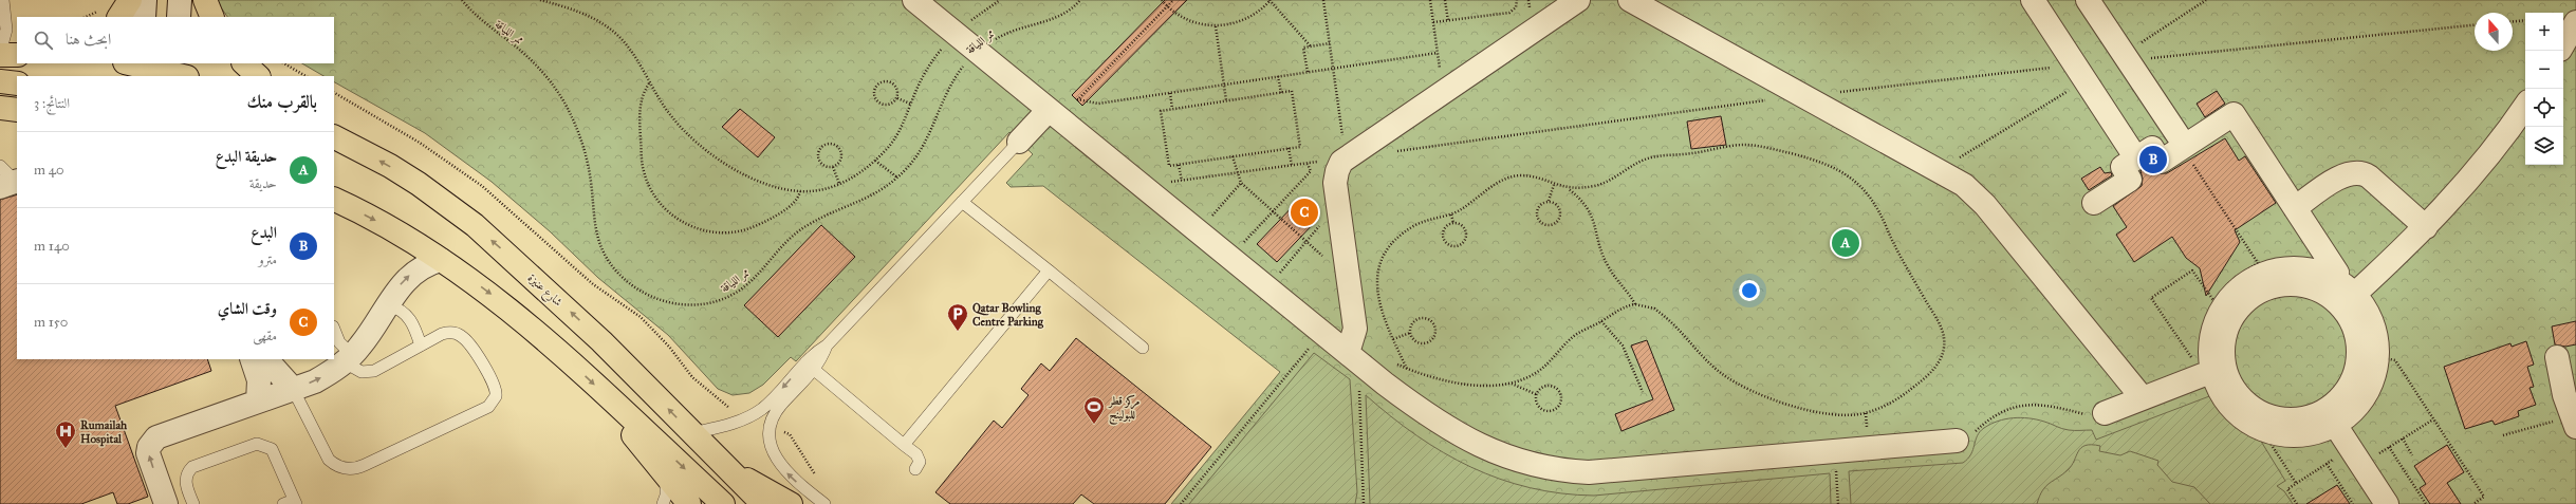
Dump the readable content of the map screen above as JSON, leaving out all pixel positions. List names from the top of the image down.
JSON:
{
  "streets": {
    "main road": ["شارع عنيزة"],
    "path": ["ممر اللياقة"]
  },
  "places": {
    "parking": ["Qatar Bowling Centre Parking"],
    "sports": ["مركز قطر للبولينج"],
    "hospital": ["Rumailah Hospital"]
  },
  "north": "top",
  "page": {
    "map_buttons": ["+", "−"],
    "search": "ابحث هنا",
    "heading": ["بالقرب منك", "النتائج: 3"],
    "list": [
      {
        "mark": "A",
        "name": "حديقة البدع",
        "note": "حديقة",
        "value": "40 m"
      },
      {
        "mark": "B",
        "name": "البدع",
        "note": "مترو",
        "value": "140 m"
      },
      {
        "mark": "C",
        "name": "وقت الشاي",
        "note": "مقهى",
        "value": "150 m"
      }
    ],
    "pins": ["B", "C", "A"]
  }
}
